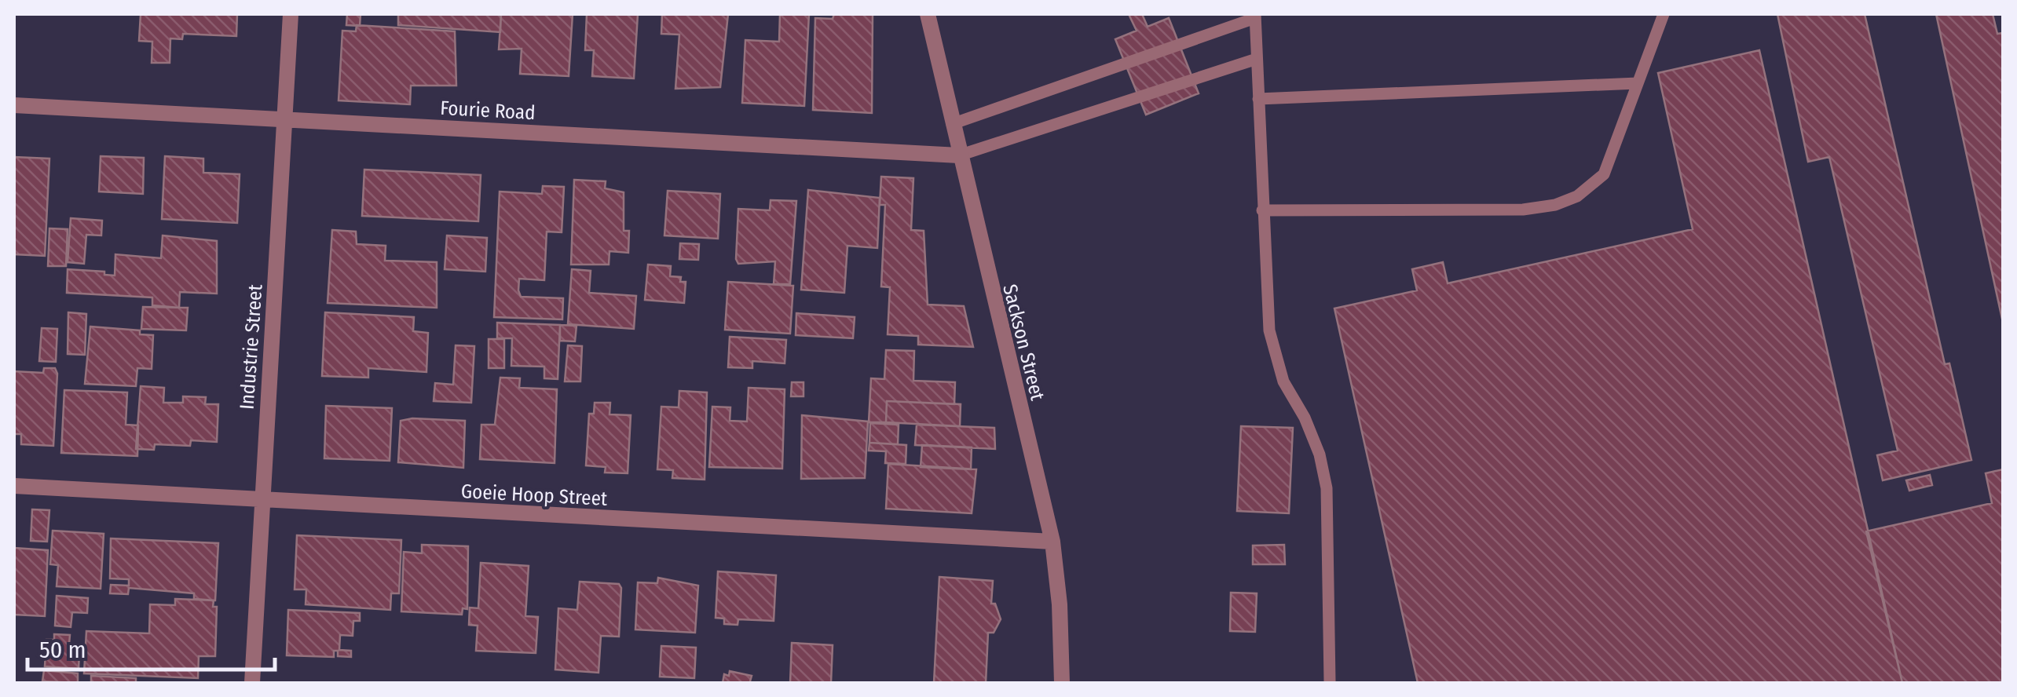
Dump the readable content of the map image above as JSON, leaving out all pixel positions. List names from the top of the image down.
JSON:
{
  "streets": {
    "street": [
      "Fourie Road",
      "Sackson Street",
      "Industrie Street",
      "Goeie Hoop Street"
    ]
  },
  "crossings": [
    ["Fourie Road", "Sackson Street"],
    ["Fourie Road", "Industrie Street"],
    ["Sackson Street", "Goeie Hoop Street"],
    ["Industrie Street", "Goeie Hoop Street"]
  ],
  "scale_bar": "50 m"
}
